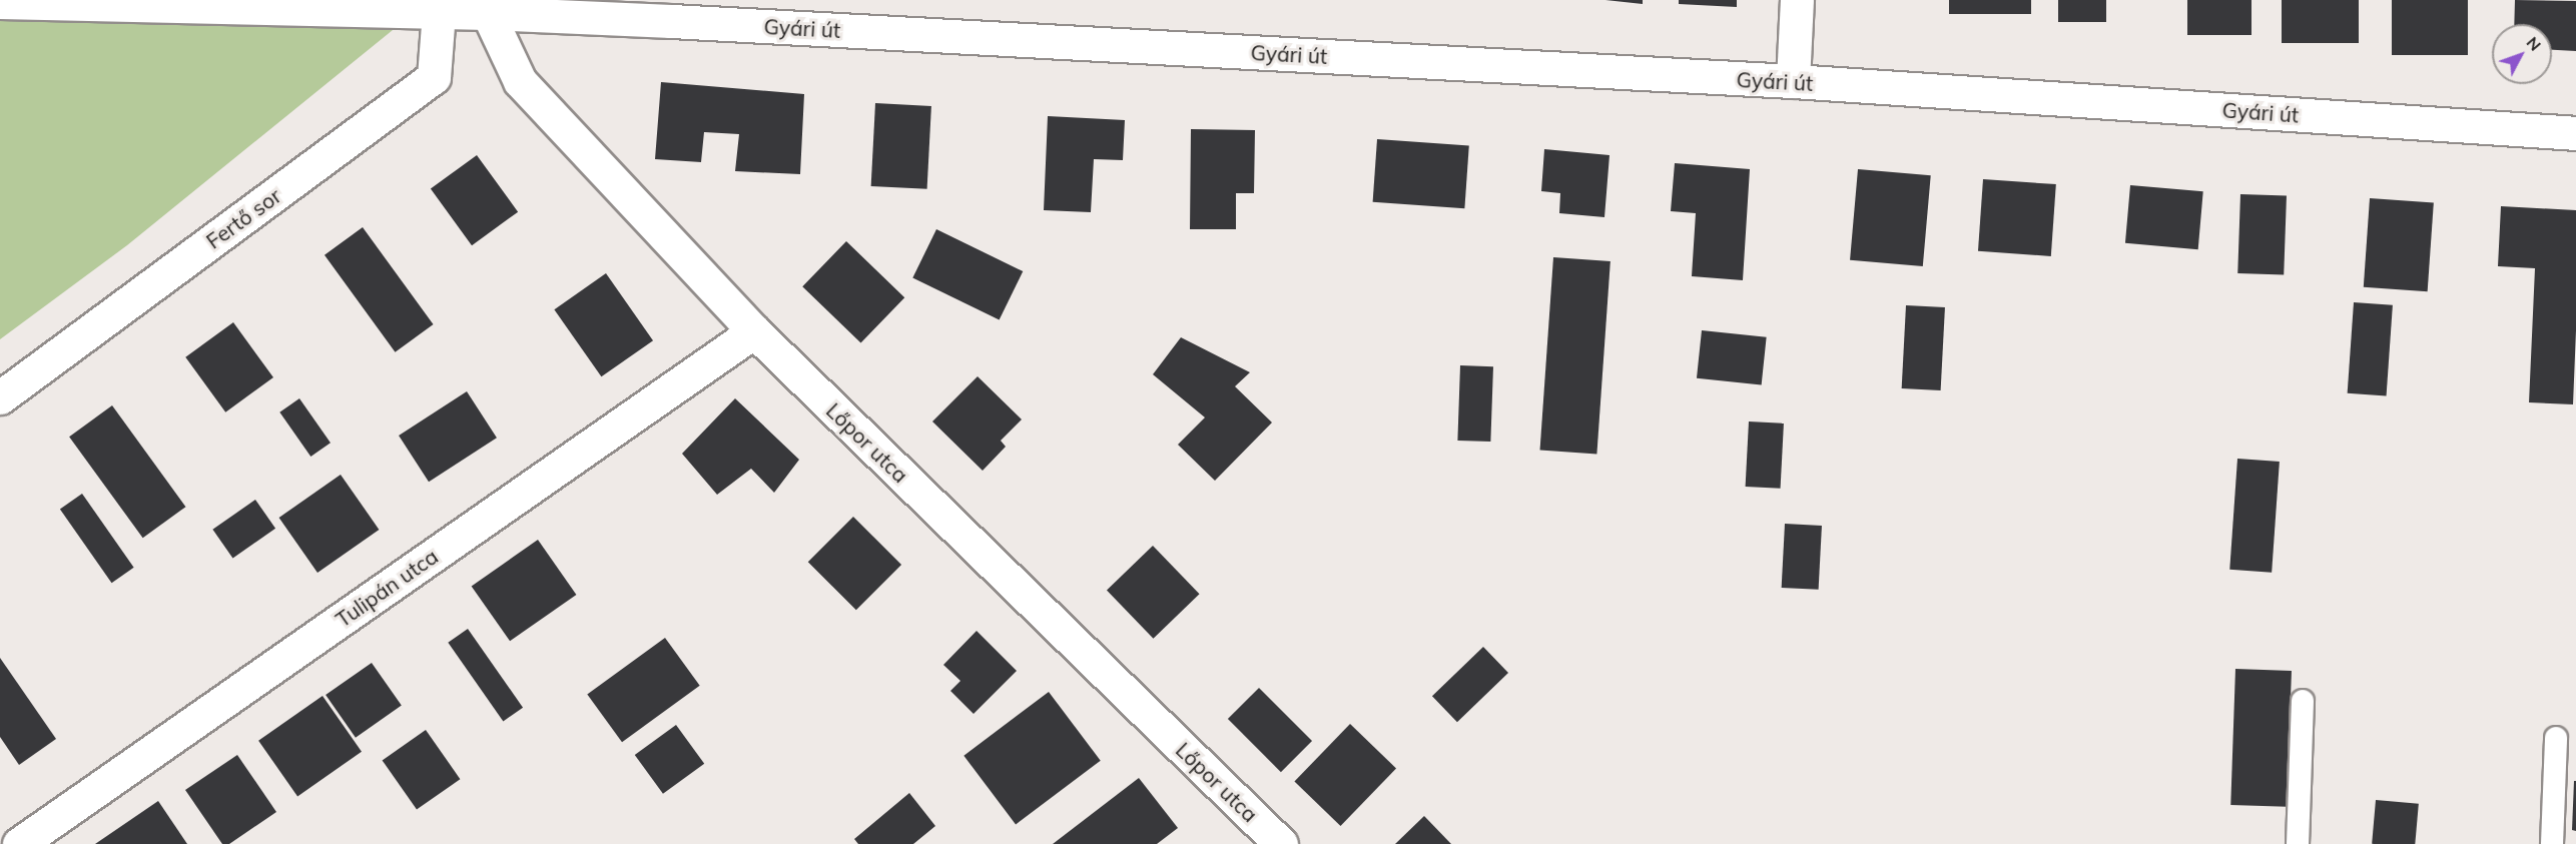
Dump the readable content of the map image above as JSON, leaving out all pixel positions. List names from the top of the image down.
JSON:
{
  "streets": {
    "street": [
      "Gyári út",
      "Fertő sor",
      "Lőpor utca",
      "Tulipán utca"
    ]
  },
  "crossings": [
    ["Gyári út", "Fertő sor"],
    ["Gyári út", "Lőpor utca"],
    ["Lőpor utca", "Tulipán utca"]
  ],
  "north": "top right"
}
